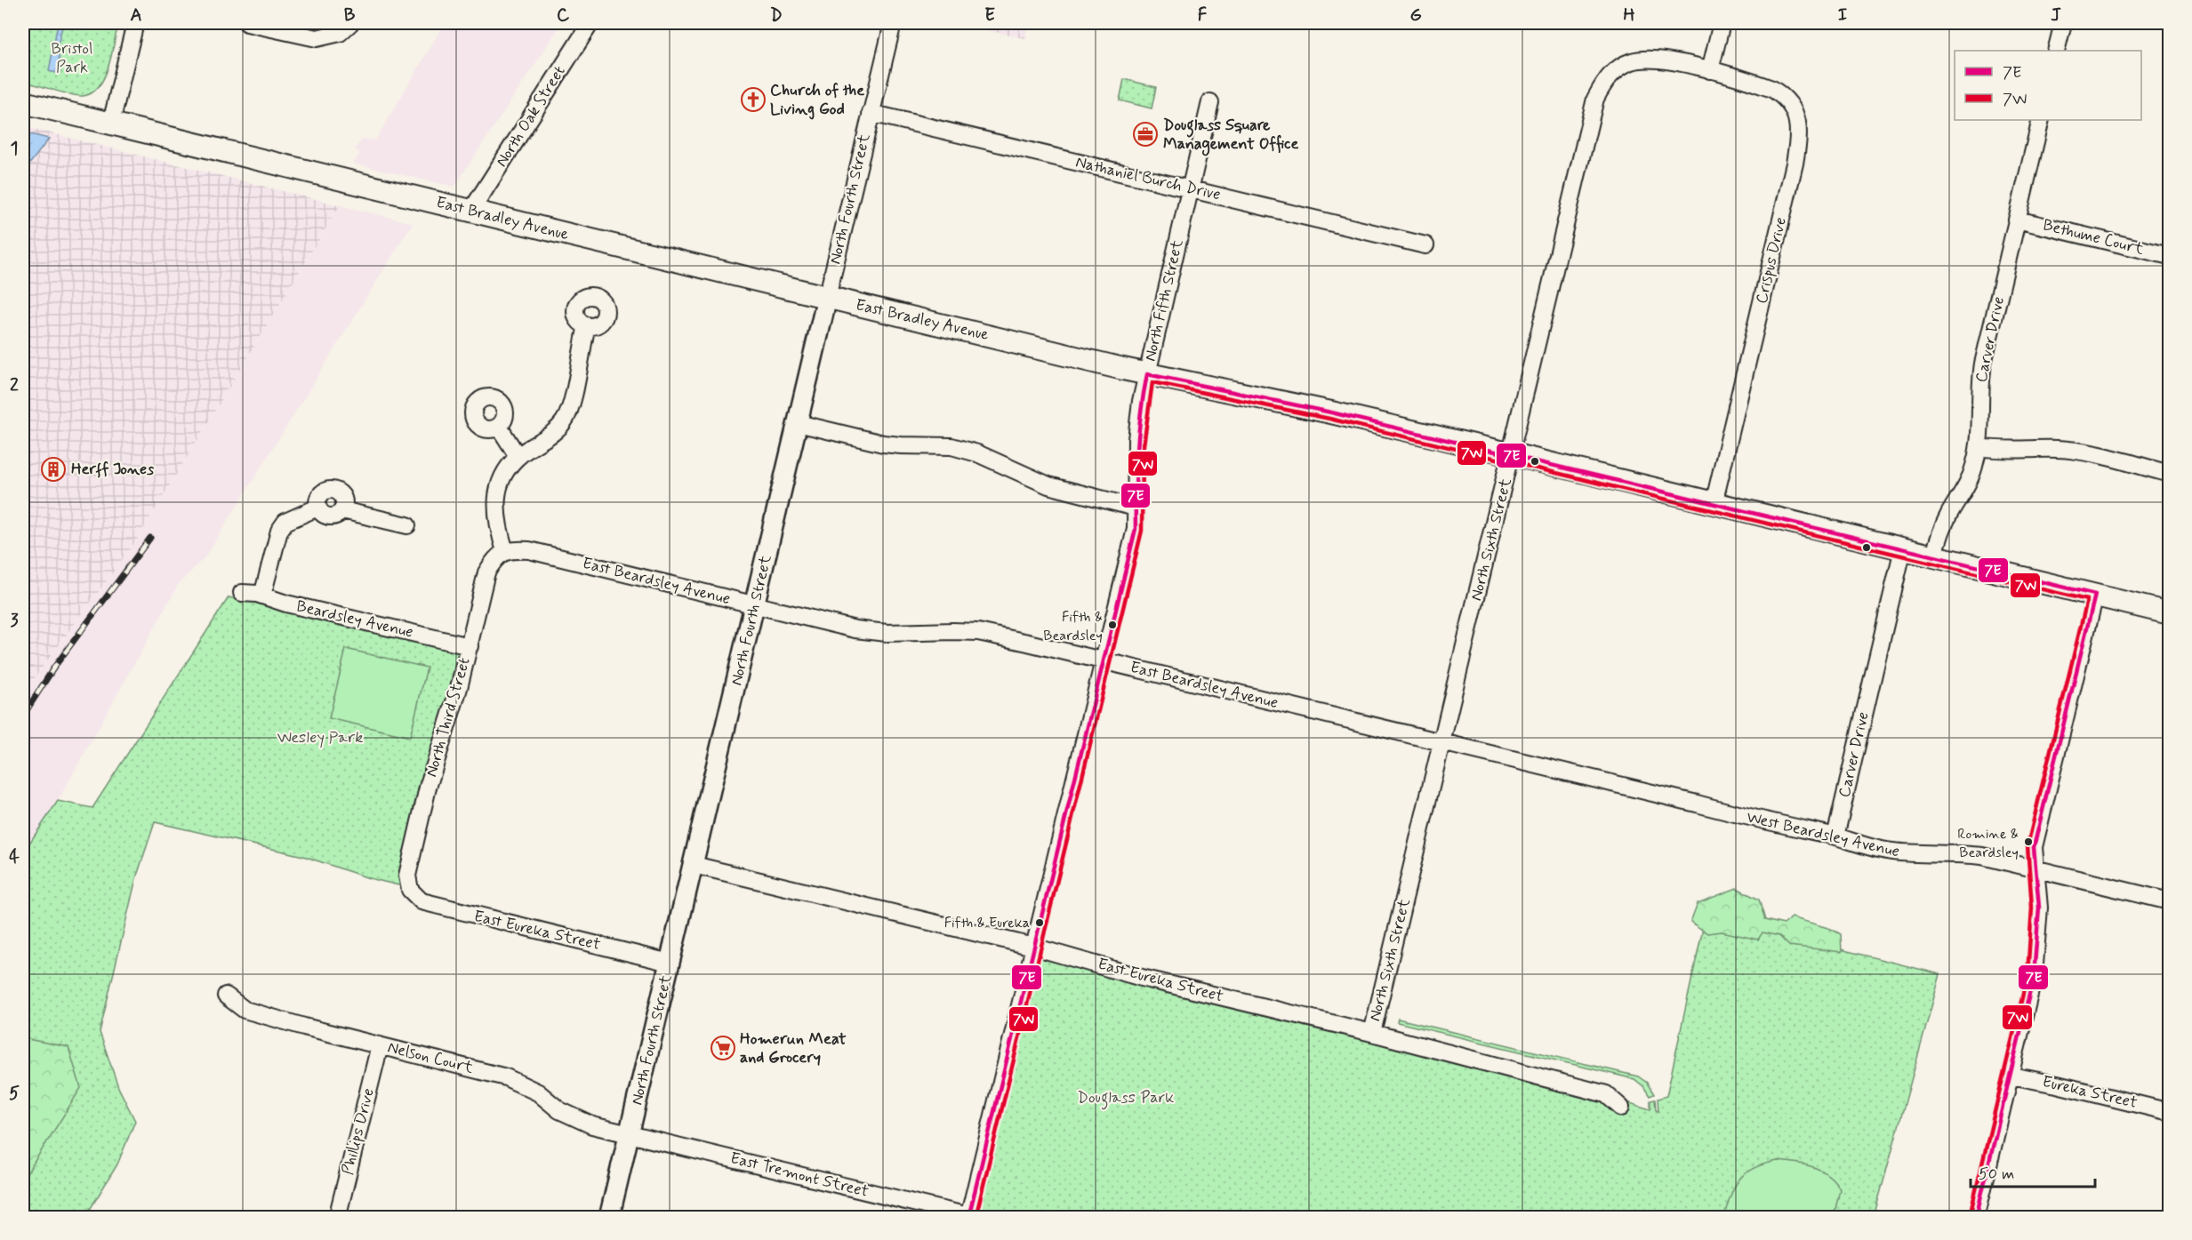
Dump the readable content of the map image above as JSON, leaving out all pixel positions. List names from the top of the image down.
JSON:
{
  "streets": {
    "main road": ["East Bradley Avenue"],
    "street": [
      "North Oak Street",
      "Nathaniel Burch Drive",
      "North Fourth Street",
      "Bethume Court",
      "Crispus Drive",
      "North Fifth Street",
      "Carver Drive",
      "North Sixth Street",
      "East Beardsley Avenue",
      "Beardsley Avenue",
      "North Third Street",
      "West Beardsley Avenue",
      "East Eureka Street",
      "Nelson Court",
      "Eureka Street",
      "Phillips Drive",
      "East Tremont Street"
    ]
  },
  "crossings": [
    ["North Oak Street", "East Bradley Avenue"],
    ["Nathaniel Burch Drive", "North Fourth Street"],
    ["Nathaniel Burch Drive", "North Fifth Street"],
    ["North Fourth Street", "East Bradley Avenue"],
    ["North Fourth Street", "East Beardsley Avenue"],
    ["North Fourth Street", "East Eureka Street"],
    ["North Fourth Street", "Nelson Court"],
    ["North Fourth Street", "East Tremont Street"],
    ["East Bradley Avenue", "Crispus Drive"],
    ["East Bradley Avenue", "North Fifth Street"],
    ["East Bradley Avenue", "Carver Drive"],
    ["East Bradley Avenue", "North Sixth Street"],
    ["Bethume Court", "Carver Drive"],
    ["Crispus Drive", "North Sixth Street"],
    ["North Fifth Street", "East Beardsley Avenue"],
    ["North Fifth Street", "East Eureka Street"],
    ["North Fifth Street", "East Tremont Street"],
    ["Carver Drive", "West Beardsley Avenue"],
    ["North Sixth Street", "East Beardsley Avenue"],
    ["North Sixth Street", "East Eureka Street"],
    ["East Beardsley Avenue", "North Third Street"],
    ["East Beardsley Avenue", "West Beardsley Avenue"],
    ["Beardsley Avenue", "North Third Street"],
    ["North Third Street", "East Eureka Street"],
    ["Nelson Court", "Phillips Drive"],
    ["Nelson Court", "East Tremont Street"]
  ],
  "parks": ["Bristol Park", "Wesley Park", "Douglass Park"],
  "places": {
    "church": ["Church of the Living God"],
    "office": ["Douglass Square Management Office"],
    "building": ["Herff Jones"],
    "other": ["Fifth & Beardsley", "Romine & Beardsley", "Fifth & Eureka"],
    "supermarket": ["Homerun Meat and Grocery"]
  },
  "lines": ["transit line 7E", "transit line 7W"],
  "legend": ["7E", "7W"],
  "scale_bar": "50 m",
  "grid": {
    "columns": [
      "A",
      "B",
      "C",
      "D",
      "E",
      "F",
      "G",
      "H",
      "I",
      "J"
    ],
    "rows": [
      "1",
      "2",
      "3",
      "4",
      "5"
    ]
  }
}
